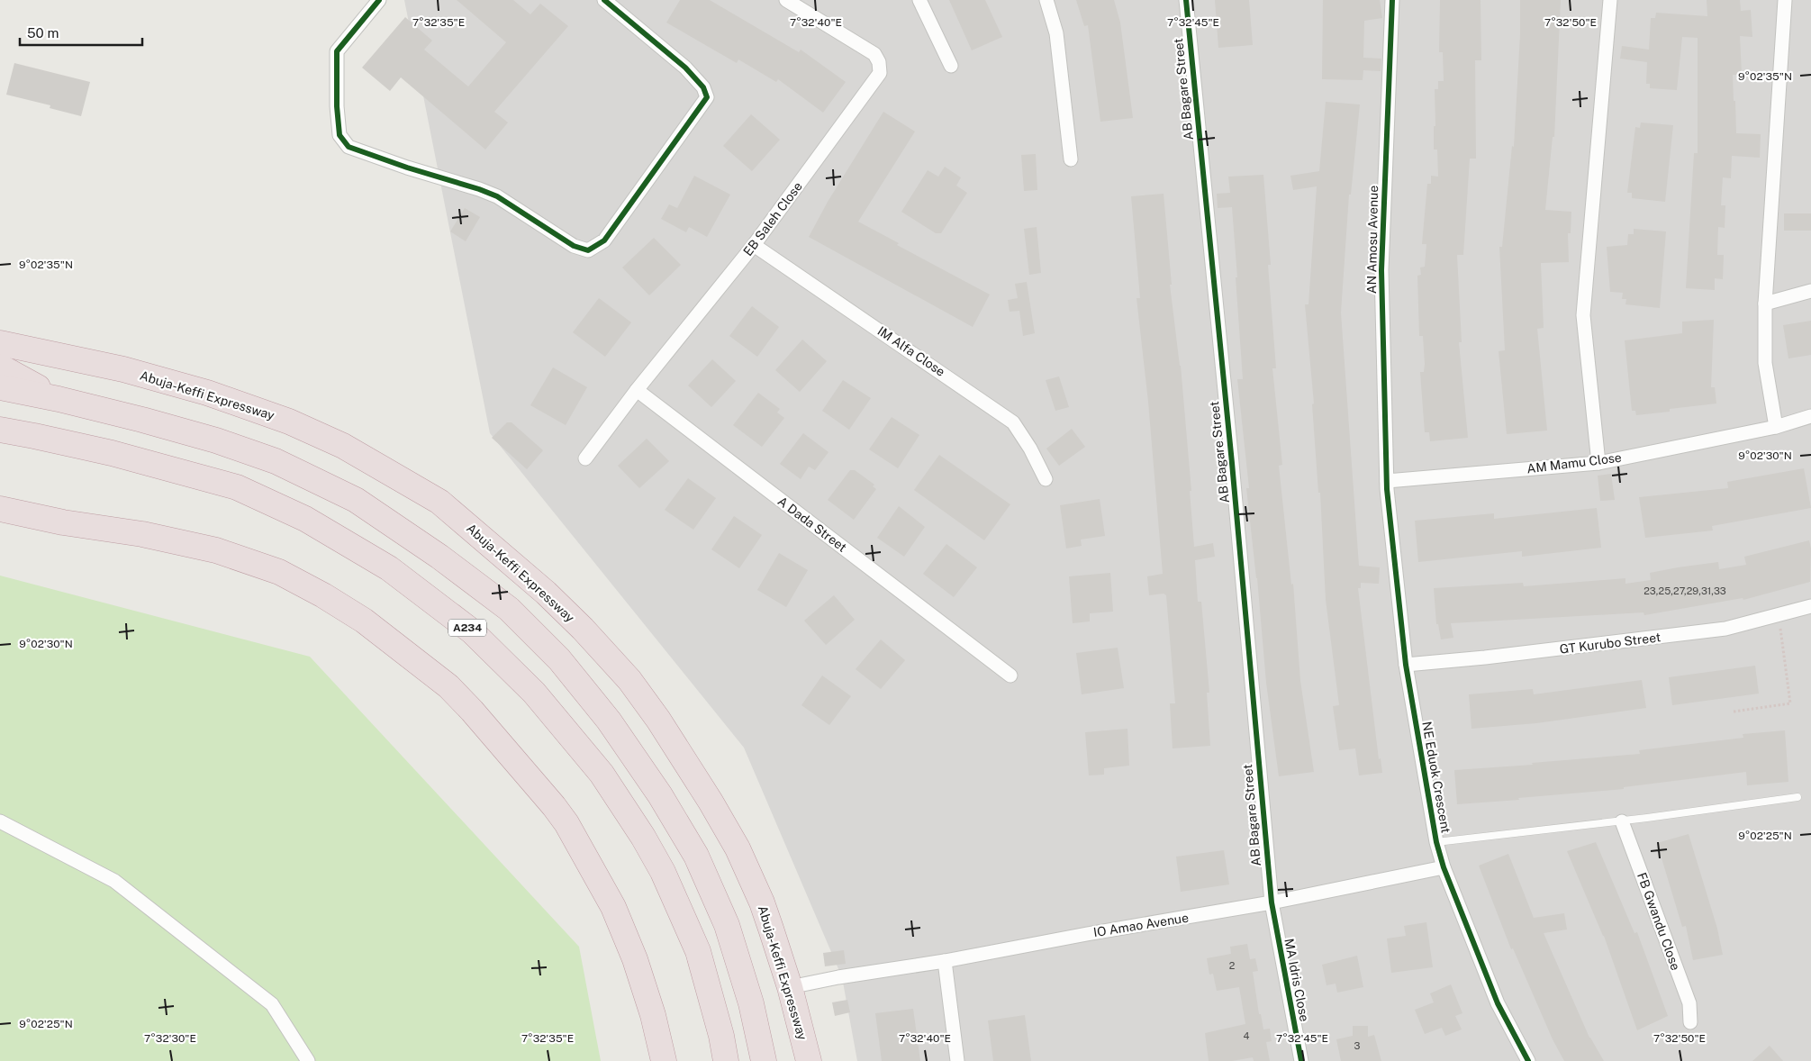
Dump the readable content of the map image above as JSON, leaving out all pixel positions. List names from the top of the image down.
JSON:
{
  "streets": {
    "highway": ["Abuja-Keffi Expressway", "A234"],
    "street": [
      "AB Bagare Street",
      "EB Saleh Close",
      "AN Amosu Avenue",
      "IM Alfa Close",
      "AM Mamu Close",
      "A Dada Street",
      "GT Kurubo Street",
      "NE Eduok Crescent",
      "FB Gwandu Close",
      "IO Amao Avenue",
      "MA Idris Close"
    ]
  },
  "crossings": [
    ["AB Bagare Street", "IO Amao Avenue"],
    ["AB Bagare Street", "MA Idris Close"],
    ["EB Saleh Close", "IM Alfa Close"],
    ["EB Saleh Close", "A Dada Street"],
    ["AN Amosu Avenue", "AM Mamu Close"],
    ["AN Amosu Avenue", "NE Eduok Crescent"],
    ["Abuja-Keffi Expressway", "IO Amao Avenue"],
    ["AM Mamu Close", "NE Eduok Crescent"],
    ["GT Kurubo Street", "NE Eduok Crescent"],
    ["NE Eduok Crescent", "IO Amao Avenue"],
    ["IO Amao Avenue", "MA Idris Close"]
  ],
  "house_numbers": [
    "23,25,27,29,31,33",
    "2",
    "4",
    "3"
  ],
  "scale_bar": "50 m",
  "coordinates": [
    "7°32'35\"E",
    "7°32'40\"E",
    "7°32'45\"E",
    "7°32'50\"E",
    "9°02'35\"N",
    "9°02'30\"N",
    "9°02'25\"N",
    "7°32'30\"E"
  ]
}
